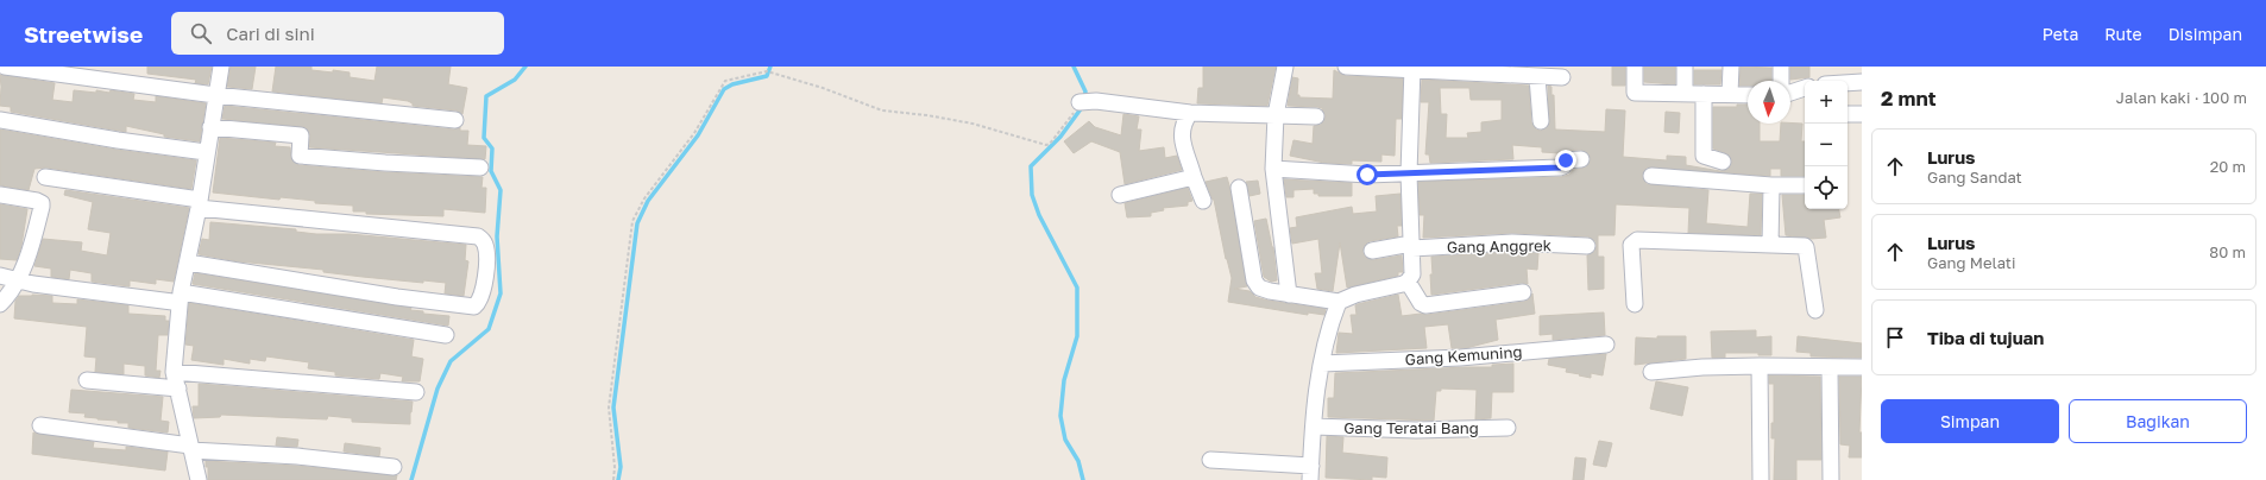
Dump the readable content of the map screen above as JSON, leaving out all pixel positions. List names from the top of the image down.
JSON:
{
  "streets": {
    "street": ["Gang Anggrek", "Gang Kemuning", "Gang Teratai Bang"]
  },
  "north": "bottom",
  "page": {
    "header": "Streetwise",
    "search": "Cari di sini",
    "nav": ["Peta", "Rute", "Disimpan"],
    "heading": ["2 mnt", "Jalan kaki · 100 m"],
    "map_buttons": ["+", "−"],
    "list": [
      ["Lurus", "Gang Sandat", "20 m"],
      ["Lurus", "Gang Melati", "80 m"],
      "Tiba di tujuan"
    ],
    "buttons": ["Simpan", "Bagikan"]
  }
}
